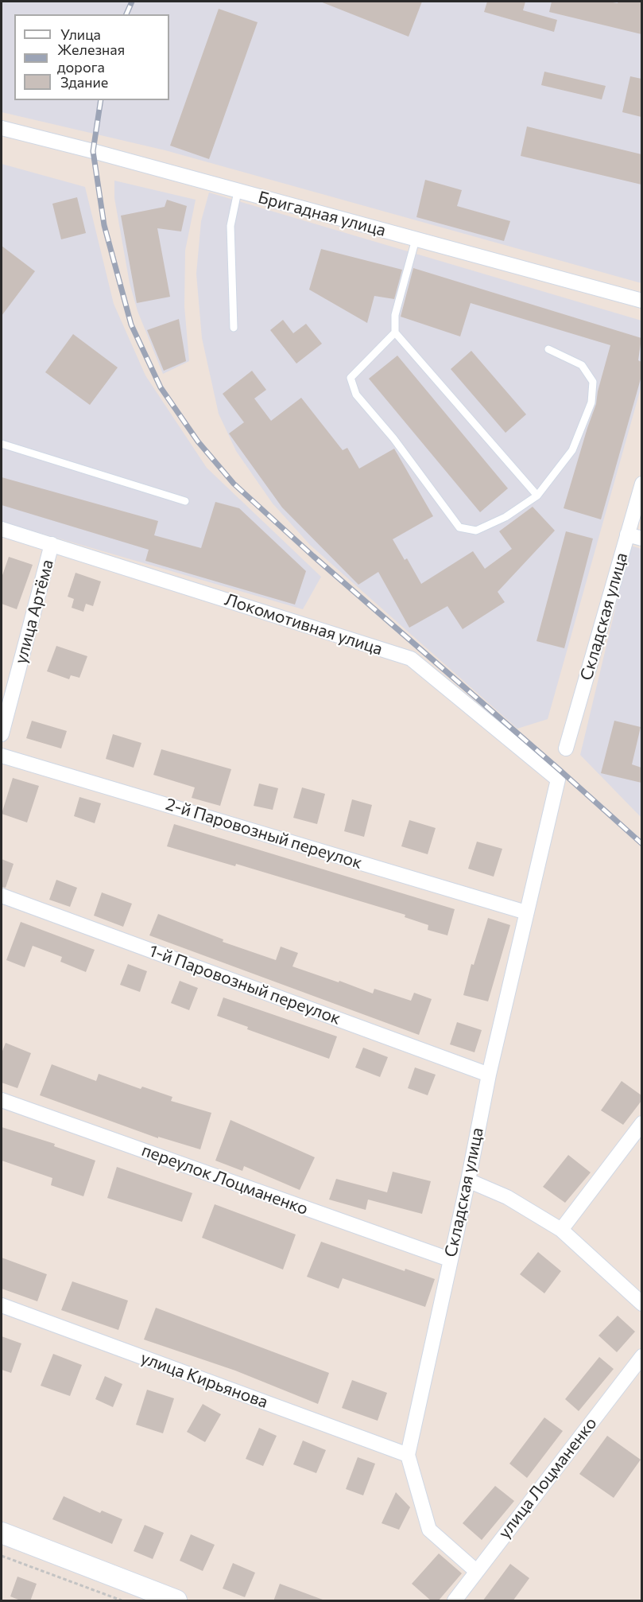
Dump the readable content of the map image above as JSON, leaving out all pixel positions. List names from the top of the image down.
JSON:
{
  "streets": {
    "street": [
      "Бригадная улица",
      "улица Артёма",
      "Складская улица",
      "Локомотивная улица",
      "2-й Паровозный переулок",
      "1-й Паровозный переулок",
      "переулок Лоцманенко",
      "улица Кирьянова",
      "улица Лоцманенко"
    ]
  },
  "crossings": [
    ["улица Артёма", "Локомотивная улица"],
    ["Складская улица", "Локомотивная улица"],
    ["Складская улица", "2-й Паровозный переулок"],
    ["Складская улица", "1-й Паровозный переулок"],
    ["Складская улица", "переулок Лоцманенко"],
    ["Складская улица", "улица Кирьянова"],
    ["Складская улица", "улица Лоцманенко"]
  ],
  "legend": ["Улица", "Железная дорога", "Здание"]
}
